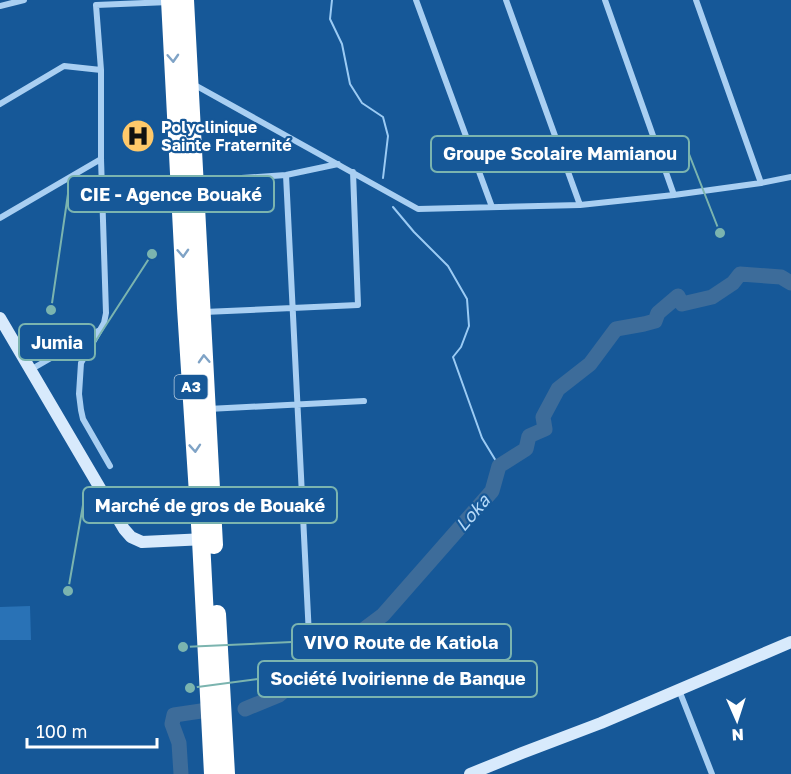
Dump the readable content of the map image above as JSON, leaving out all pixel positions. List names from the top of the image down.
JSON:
{
  "streets": {
    "highway": ["A3"]
  },
  "water": ["Loka"],
  "places": {
    "hospital": ["Polyclinique Sainte Fraternité"],
    "other": [
      "Groupe Scolaire Mamianou",
      "Jumia",
      "CIE - Agence Bouaké",
      "Marché de gros de Bouaké",
      "VIVO Route de Katiola",
      "Société Ivoirienne de Banque"
    ]
  },
  "scale_bar": "100 m",
  "north": "bottom"
}
